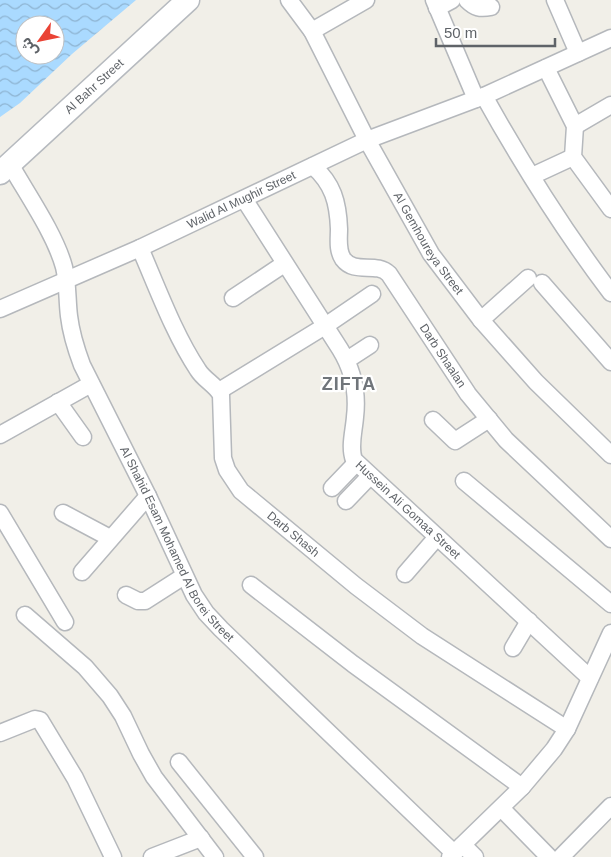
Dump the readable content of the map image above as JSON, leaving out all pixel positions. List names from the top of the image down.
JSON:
{
  "streets": {
    "street": [
      "Al Bahr Street",
      "Walid Al Mughir Street",
      "Al Gemhoureya Street",
      "Darb Shaalan",
      "Hussein Ali Gomaa Street",
      "Darb Shash",
      "Al Shahid Esam Mohamed Al Borei Street"
    ]
  },
  "crossings": [
    ["Al Bahr Street", "Al Shahid Esam Mohamed Al Borei Street"],
    ["Walid Al Mughir Street", "Al Gemhoureya Street"],
    ["Walid Al Mughir Street", "Darb Shaalan"],
    ["Walid Al Mughir Street", "Hussein Ali Gomaa Street"],
    ["Walid Al Mughir Street", "Al Shahid Esam Mohamed Al Borei Street"]
  ],
  "districts": ["ZIFTA"],
  "scale_bar": "50 m",
  "north": "bottom left"
}
